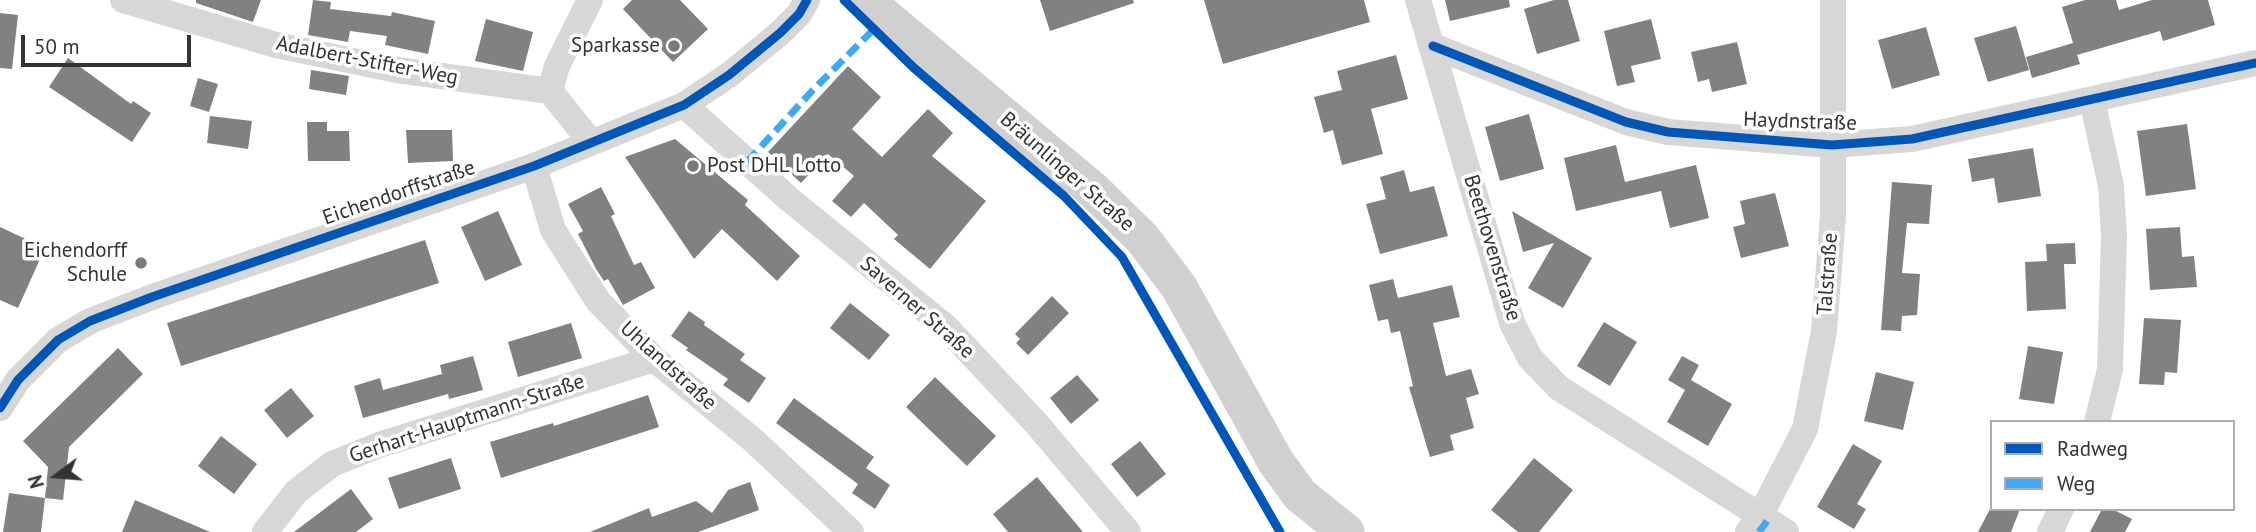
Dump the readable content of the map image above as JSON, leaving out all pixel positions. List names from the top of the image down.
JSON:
{
  "streets": {
    "main road": ["Bräunlinger Straße"],
    "street": [
      "Adalbert-Stifter-Weg",
      "Haydnstraße",
      "Eichendorffstraße",
      "Beethovenstraße",
      "Talstraße",
      "Saverner Straße",
      "Uhlandstraße",
      "Gerhart-Hauptmann-Straße"
    ]
  },
  "crossings": [
    ["Haydnstraße", "Beethovenstraße"],
    ["Haydnstraße", "Talstraße"],
    ["Eichendorffstraße", "Saverner Straße"],
    ["Eichendorffstraße", "Uhlandstraße"],
    ["Beethovenstraße", "Talstraße"],
    ["Uhlandstraße", "Gerhart-Hauptmann-Straße"]
  ],
  "places": ["Sparkasse", "Post DHL Lotto", "Eichendorff Schule"],
  "legend": ["Radweg", "Weg"],
  "scale_bar": "50 m",
  "north": "left"
}
